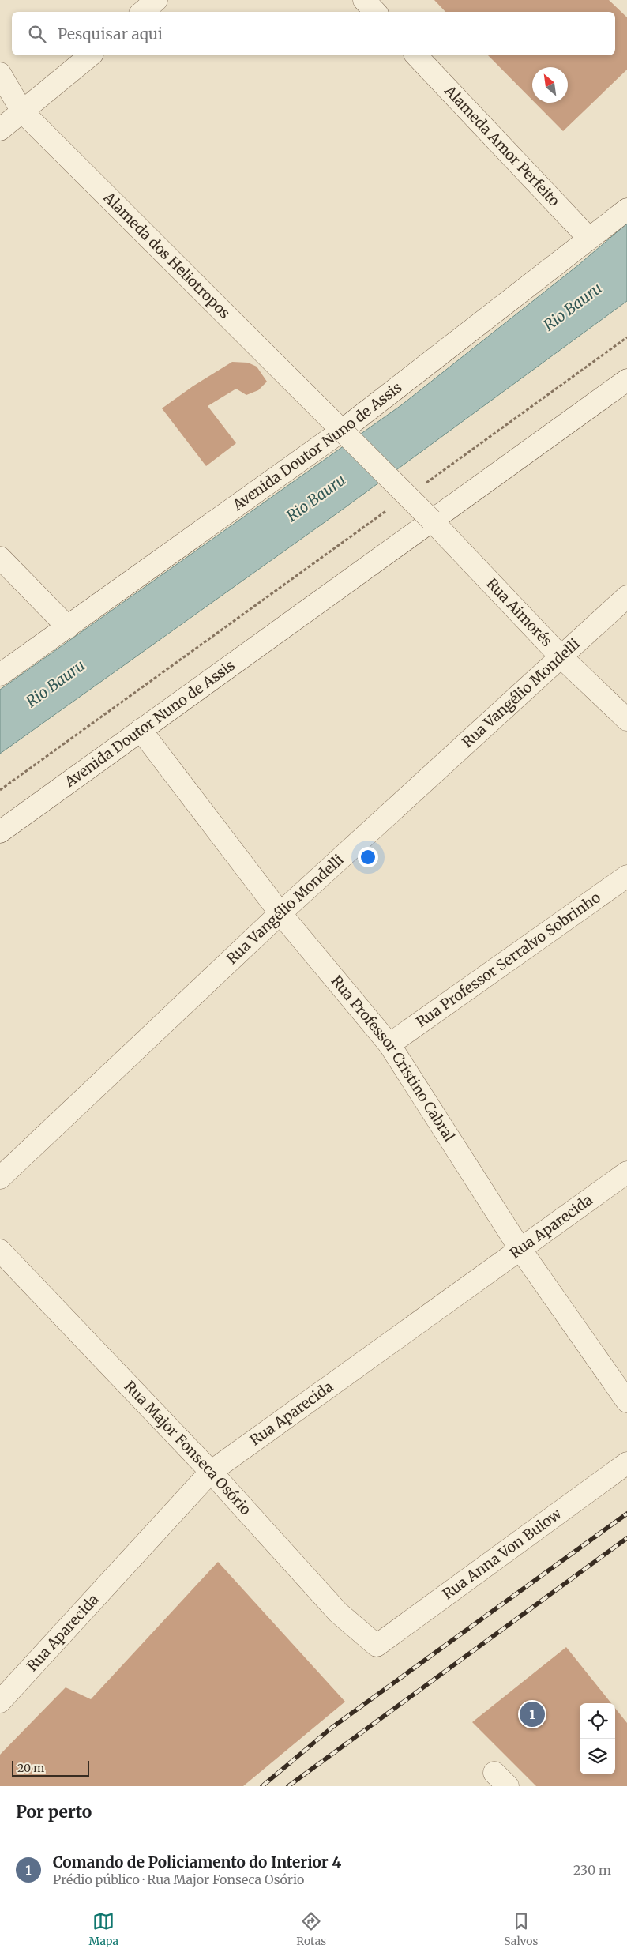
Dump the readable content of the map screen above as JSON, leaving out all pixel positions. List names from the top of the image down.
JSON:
{
  "streets": {
    "street": [
      "Alameda Amor Perfeito",
      "Alameda dos Heliotropos",
      "Avenida Doutor Nuno de Assis",
      "Rua Aimorés",
      "Rua Vangélio Mondelli",
      "Rua Professor Serralvo Sobrinho",
      "Rua Professor Cristino Cabral",
      "Rua Aparecida",
      "Rua Major Fonseca Osório",
      "Rua Anna Von Bulow"
    ]
  },
  "crossings": [
    ["Alameda Amor Perfeito", "Avenida Doutor Nuno de Assis"],
    ["Alameda dos Heliotropos", "Avenida Doutor Nuno de Assis"],
    ["Alameda dos Heliotropos", "Rua Aimorés"],
    ["Avenida Doutor Nuno de Assis", "Rua Aimorés"],
    ["Avenida Doutor Nuno de Assis", "Rua Professor Cristino Cabral"],
    ["Rua Aimorés", "Rua Vangélio Mondelli"],
    ["Rua Vangélio Mondelli", "Rua Professor Cristino Cabral"],
    ["Rua Professor Serralvo Sobrinho", "Rua Professor Cristino Cabral"],
    ["Rua Professor Cristino Cabral", "Rua Aparecida"],
    ["Rua Aparecida", "Rua Major Fonseca Osório"],
    ["Rua Major Fonseca Osório", "Rua Anna Von Bulow"]
  ],
  "water": ["Rio Bauru"],
  "scale_bar": "20 m",
  "north": "top left",
  "page": {
    "search": "Pesquisar aqui",
    "pins": "1",
    "scale": "20 m",
    "heading": "Por perto",
    "list": [
      {
        "mark": "1",
        "name": "Comando de Policiamento do Interior 4",
        "note": "Prédio público · Rua Major Fonseca Osório",
        "value": "230 m"
      }
    ],
    "nav": ["Mapa", "Rotas", "Salvos"]
  }
}
